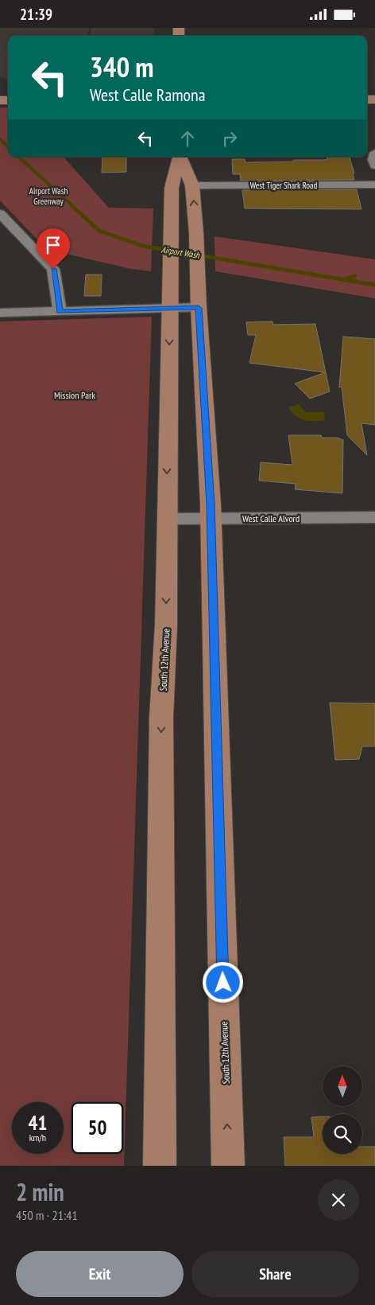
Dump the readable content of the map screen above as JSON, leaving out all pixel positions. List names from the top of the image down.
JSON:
{
  "streets": {
    "main road": ["South 12th Avenue"],
    "street": ["West Tiger Shark Road", "West Calle Alvord"]
  },
  "crossings": [
    ["West Tiger Shark Road", "South 12th Avenue"],
    ["West Calle Alvord", "South 12th Avenue"]
  ],
  "water": ["Airport Wash"],
  "parks": ["Airport Wash Greenway", "Mission Park"],
  "north": "top",
  "page": {
    "status": "21:39",
    "turn": ["340 m", "West Calle Ramona"],
    "speed": "41 km/h",
    "limit": "50",
    "heading": ["2 min", "450 m · 21:41"],
    "buttons": ["Exit", "Share"]
  }
}
